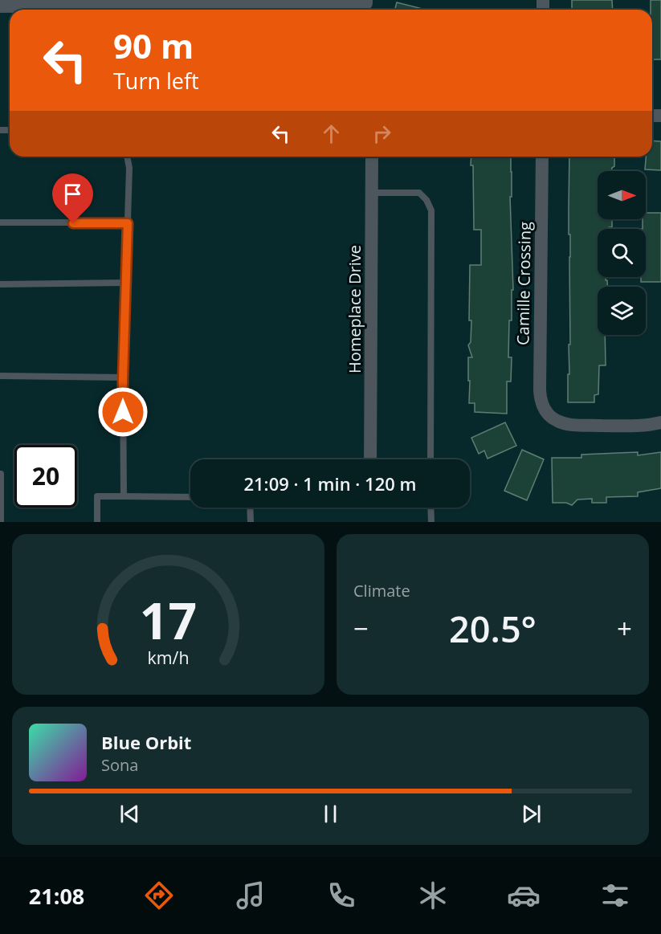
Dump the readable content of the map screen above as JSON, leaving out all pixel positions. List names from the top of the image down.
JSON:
{
  "streets": {
    "street": ["Camille Crossing", "Homeplace Drive"]
  },
  "north": "right",
  "page": {
    "turn": ["90 m", "Turn left"],
    "limit": "20",
    "trip": "21:09 · 1 min · 120 m",
    "tile": "Climate",
    "heat": ["−", "20.5°", "+"],
    "song": ["Blue Orbit", "Sona"],
    "tabs": "21:08",
    "gauge": ["17", "km/h"]
  }
}
